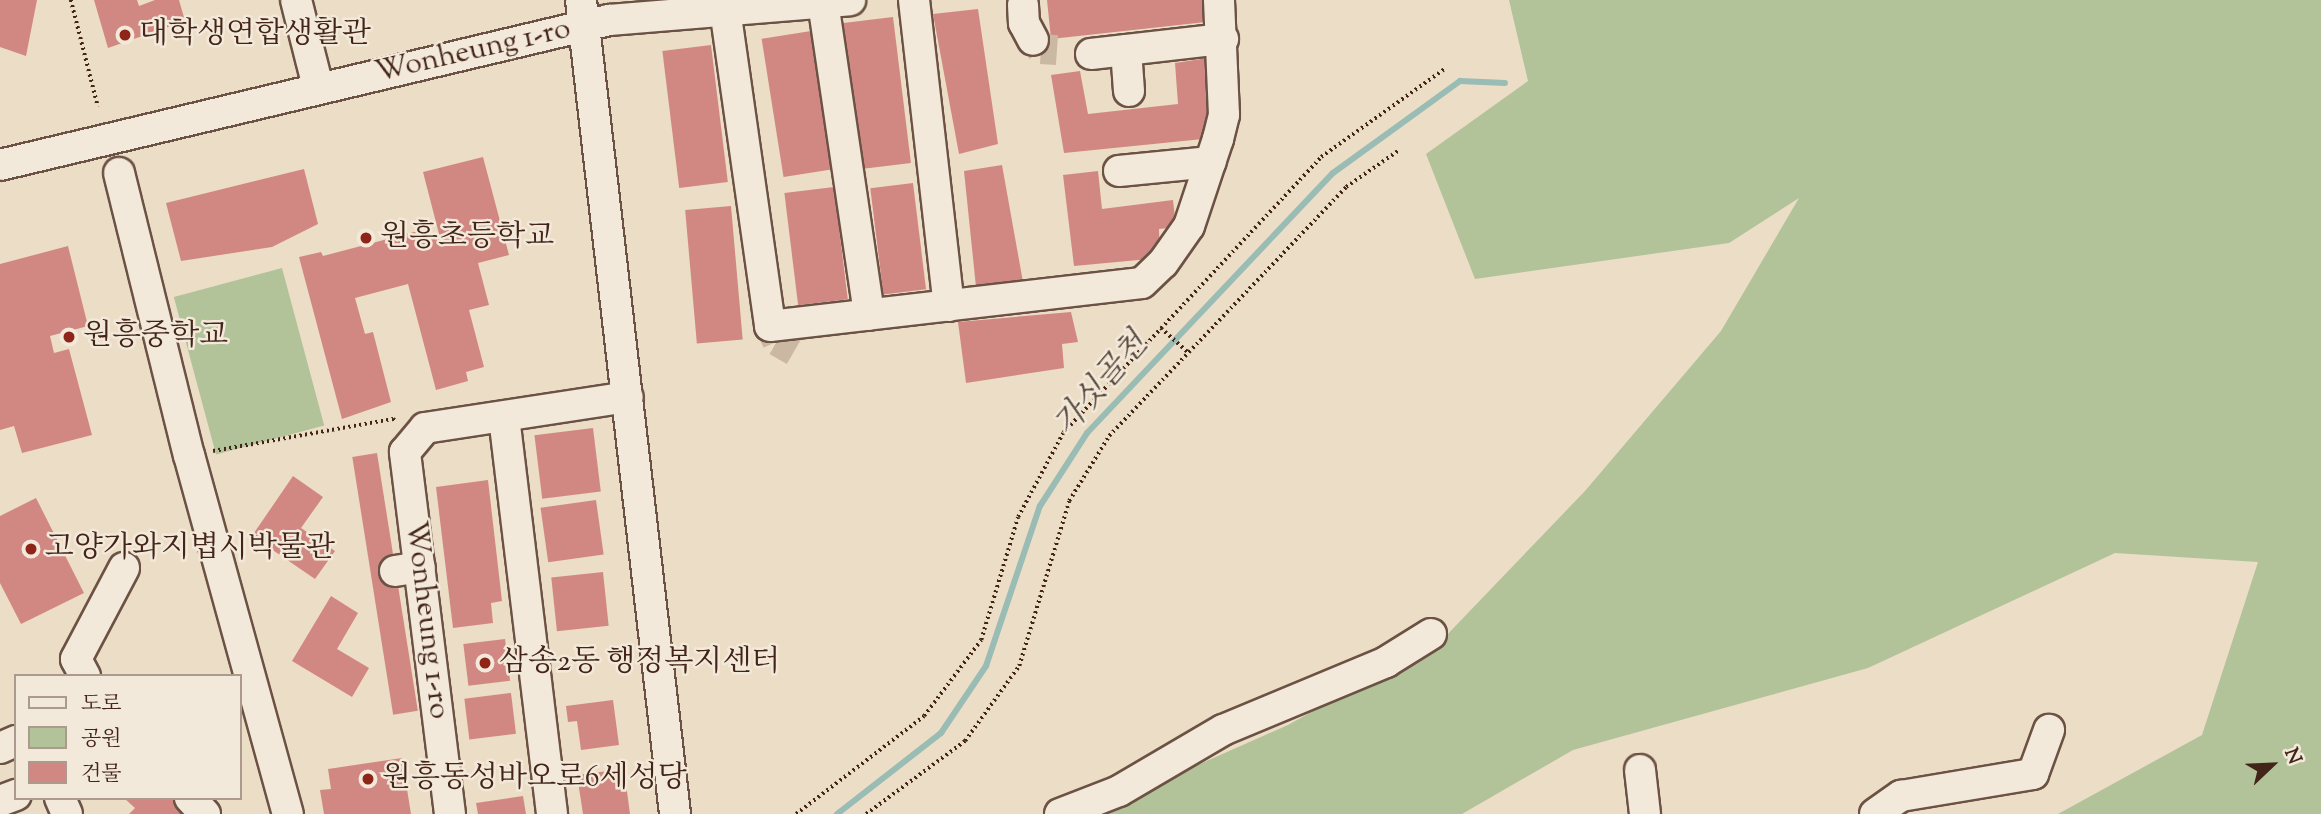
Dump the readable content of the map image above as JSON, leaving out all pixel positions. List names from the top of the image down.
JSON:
{
  "streets": {
    "street": ["Wonheung 1-ro"]
  },
  "water": ["가싯골천"],
  "places": [
    "대학생연합생활관",
    "원흥초등학교",
    "원흥중학교",
    "고양가와지볍시박물관",
    "삼송2동 행정복지센터",
    "원흥동성바오로6세성당"
  ],
  "legend": ["도로", "공원", "건물"],
  "north": "top right"
}
